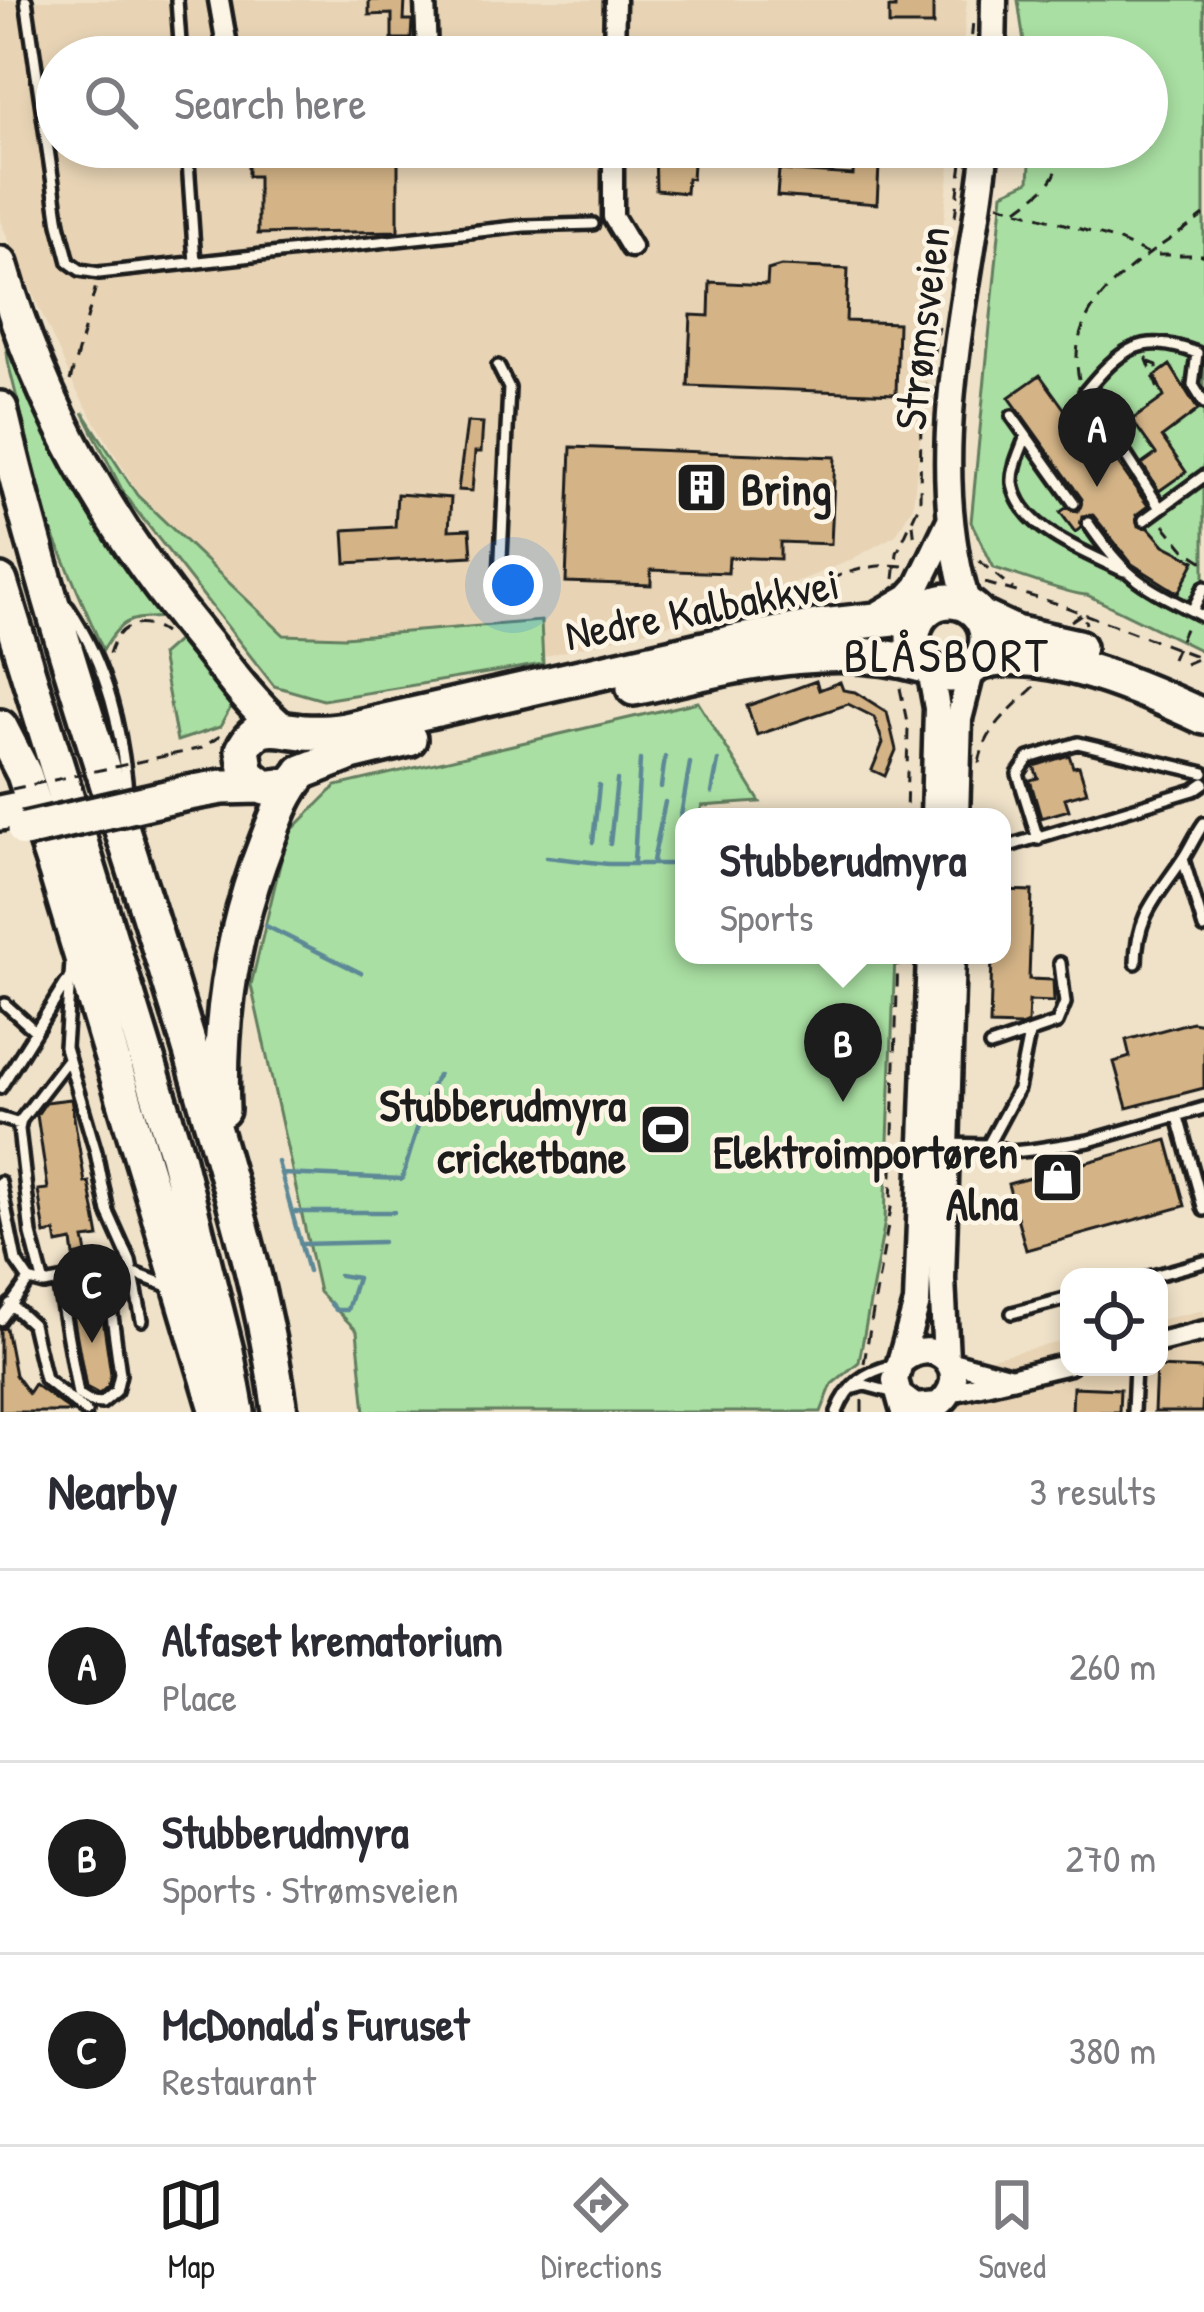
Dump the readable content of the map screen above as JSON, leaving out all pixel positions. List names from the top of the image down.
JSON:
{
  "streets": {
    "highway": ["Nedre Kalbakkvei"],
    "main road": ["Strømsveien"]
  },
  "crossings": [
    ["Strømsveien", "Nedre Kalbakkvei"]
  ],
  "districts": ["BLÅSBORT"],
  "places": {
    "building": ["Bring"],
    "sports": ["Stubberudmyra cricketbane"],
    "shop": ["Elektroimportøren Alna"]
  },
  "page": {
    "search": "Search here",
    "pins": ["A", "B", "C"],
    "popup": ["Stubberudmyra", "Sports"],
    "heading": ["Nearby", "3 results"],
    "list": [
      {
        "mark": "A",
        "name": "Alfaset krematorium",
        "note": "Place",
        "value": "260 m"
      },
      {
        "mark": "B",
        "name": "Stubberudmyra",
        "note": "Sports · Strømsveien",
        "value": "270 m"
      },
      {
        "mark": "C",
        "name": "McDonald's Furuset",
        "note": "Restaurant",
        "value": "380 m"
      }
    ],
    "nav": ["Map", "Directions", "Saved"]
  }
}
